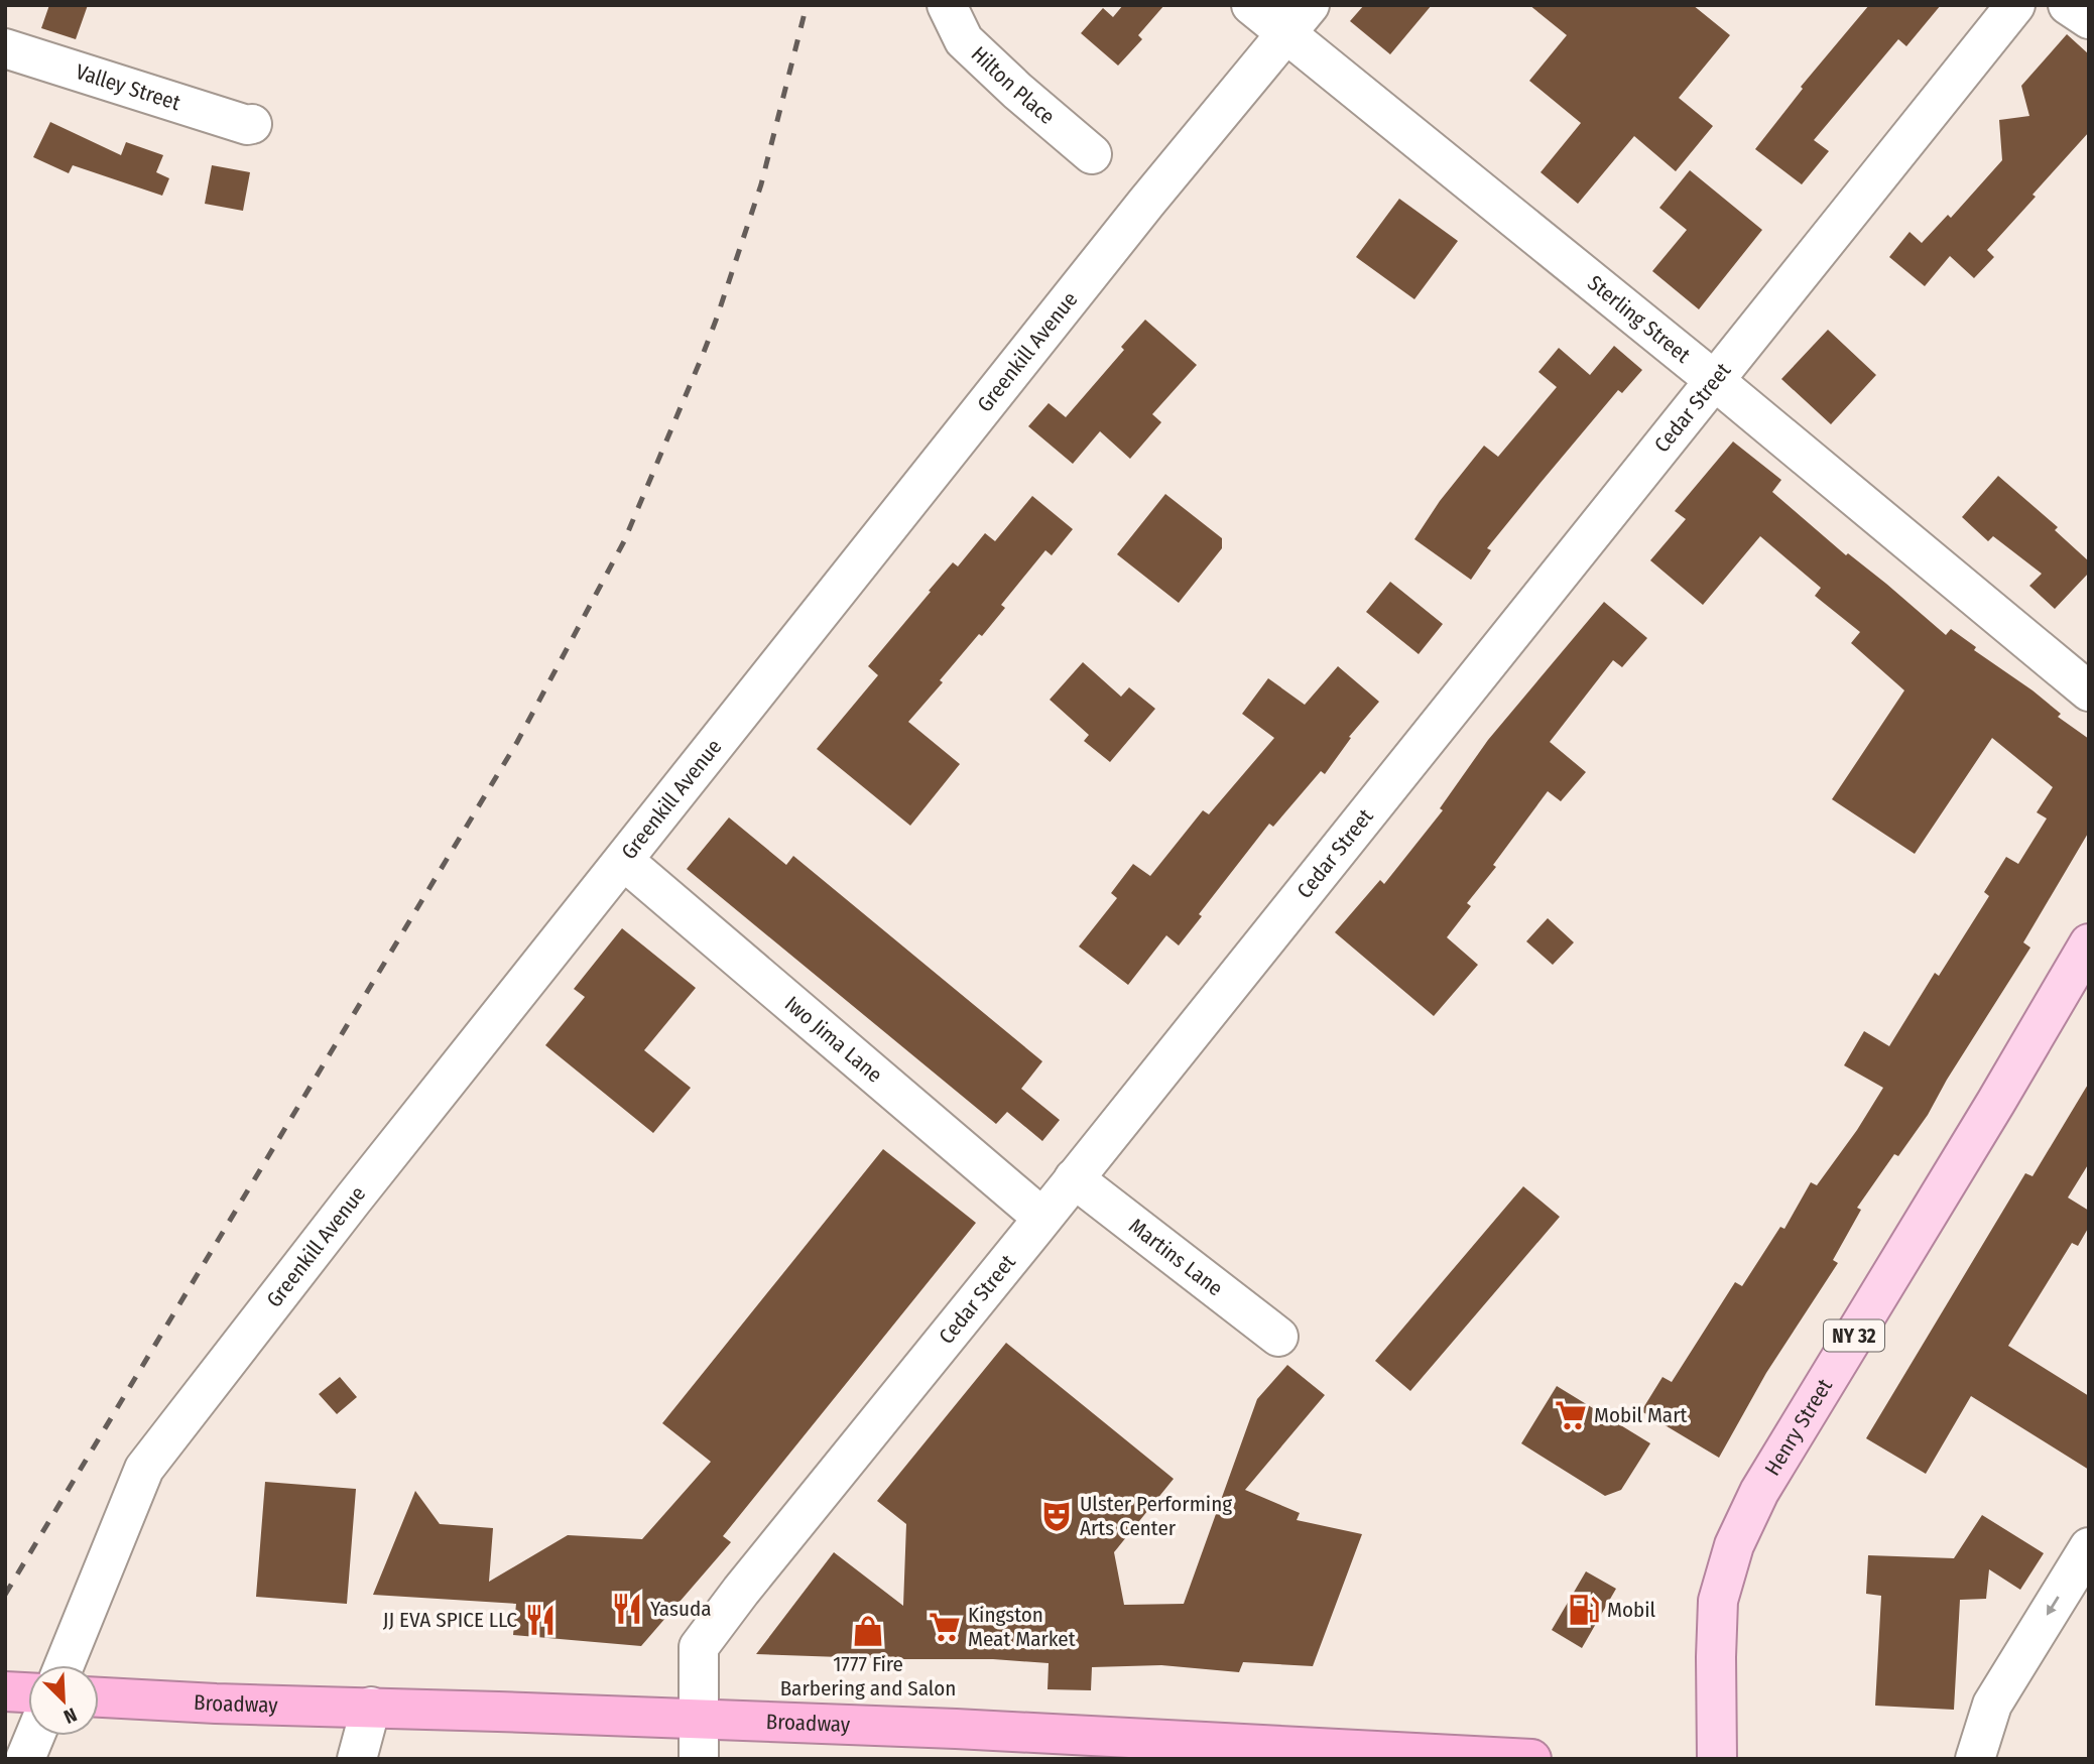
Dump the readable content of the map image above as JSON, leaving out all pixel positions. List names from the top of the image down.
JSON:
{
  "streets": {
    "highway": ["Broadway"],
    "main road": ["NY 32", "Henry Street"],
    "street": [
      "Hilton Place",
      "Valley Street",
      "Sterling Street",
      "Greenkill Avenue",
      "Cedar Street",
      "Iwo Jima Lane",
      "Martins Lane"
    ]
  },
  "crossings": [
    ["Sterling Street", "Greenkill Avenue"],
    ["Sterling Street", "Cedar Street"],
    ["Greenkill Avenue", "Iwo Jima Lane"],
    ["Cedar Street", "Iwo Jima Lane"],
    ["Cedar Street", "Martins Lane"],
    ["Cedar Street", "Broadway"]
  ],
  "places": {
    "supermarket": ["Mobil Mart", "Kingston Meat Market"],
    "theatre": ["Ulster Performing Arts Center"],
    "restaurant": ["Yasuda", "JJ EVA SPICE LLC"],
    "fuel station": ["Mobil"],
    "shop": ["1777 Fire Barbering and Salon"]
  },
  "north": "bottom right"
}
